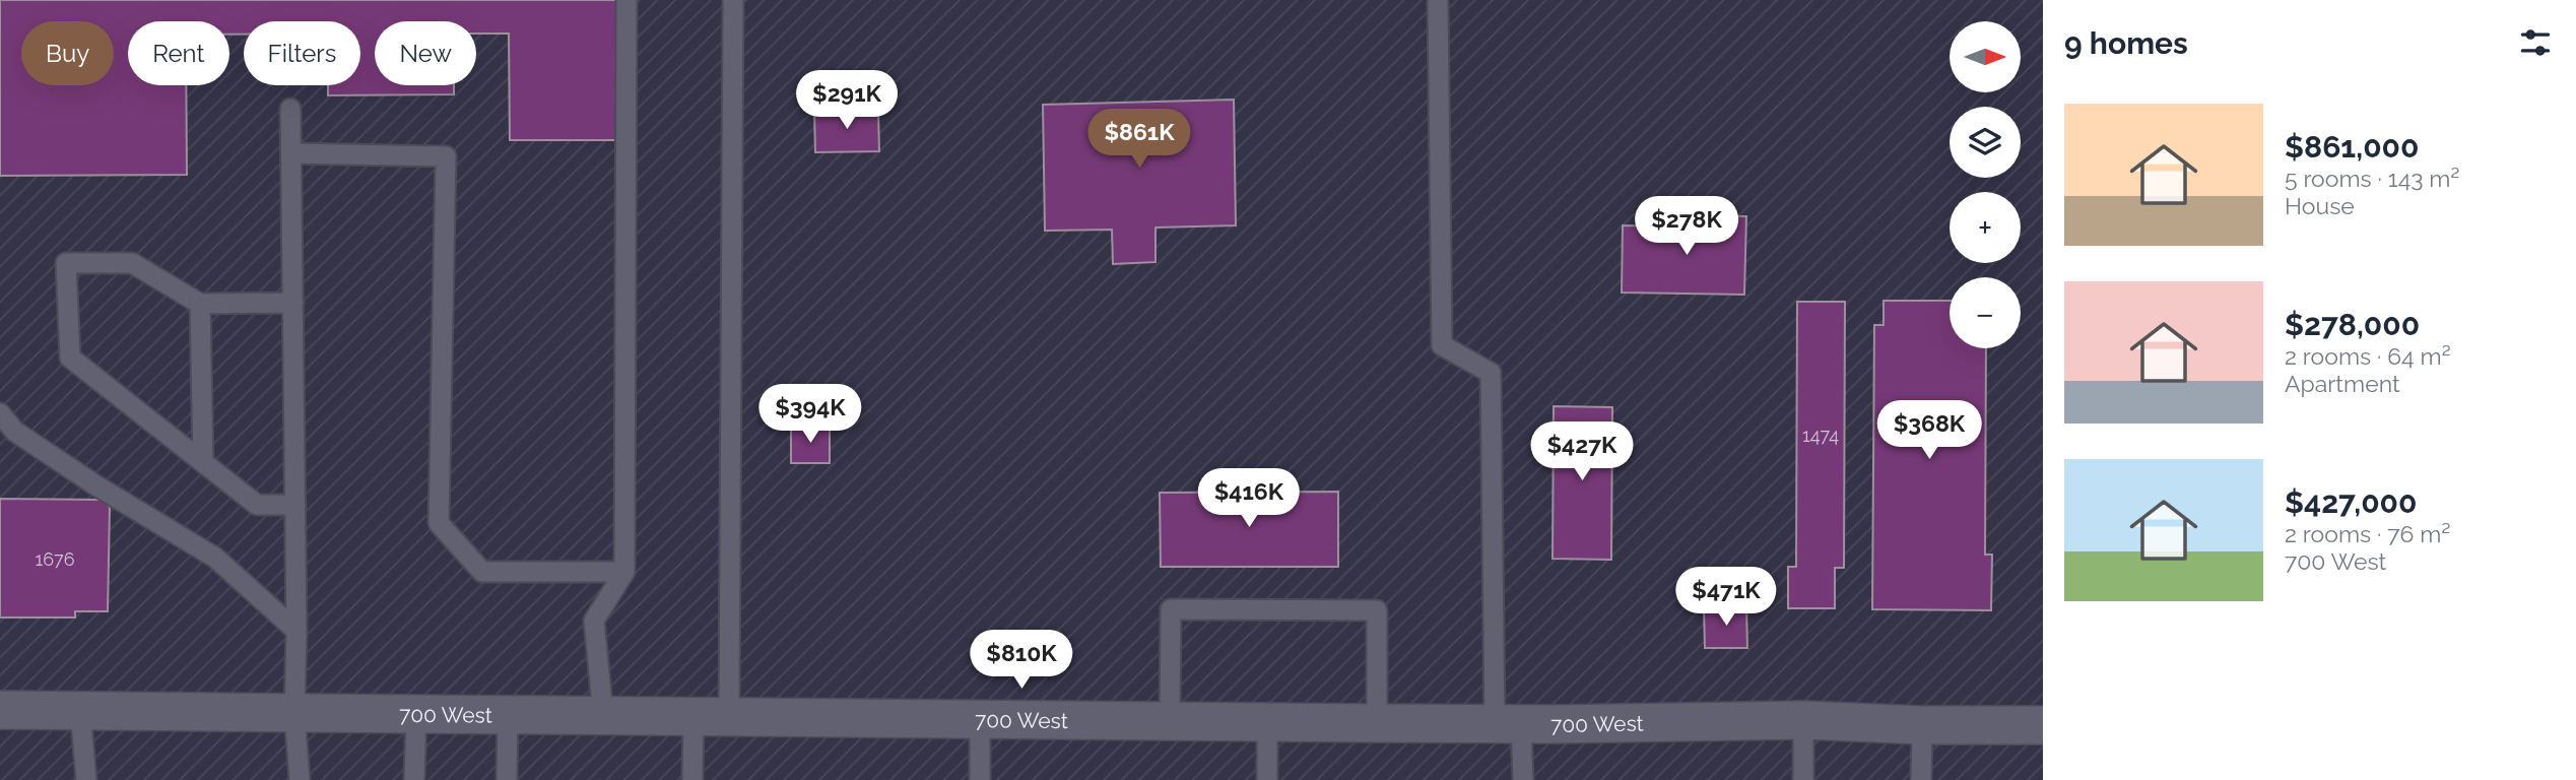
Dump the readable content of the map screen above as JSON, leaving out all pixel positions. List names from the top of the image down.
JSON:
{
  "streets": {
    "street": ["700 West"]
  },
  "house_numbers": ["1474", "1676"],
  "north": "right",
  "page": {
    "heading": "9 homes",
    "map_buttons": ["+", "−"],
    "chip": [
      "Buy",
      "Rent",
      "Filters",
      "New"
    ],
    "price": [
      "$291K",
      "$861K",
      "$278K",
      "$394K",
      "$368K",
      "$427K",
      "$416K",
      "$471K",
      "$810K"
    ],
    "list": [
      {
        "name": "$861,000",
        "note": "5 rooms · 143 m² · House"
      },
      {
        "name": "$278,000",
        "note": "2 rooms · 64 m² · Apartment"
      },
      {
        "name": "$427,000",
        "note": "2 rooms · 76 m² · 700 West"
      }
    ]
  }
}
